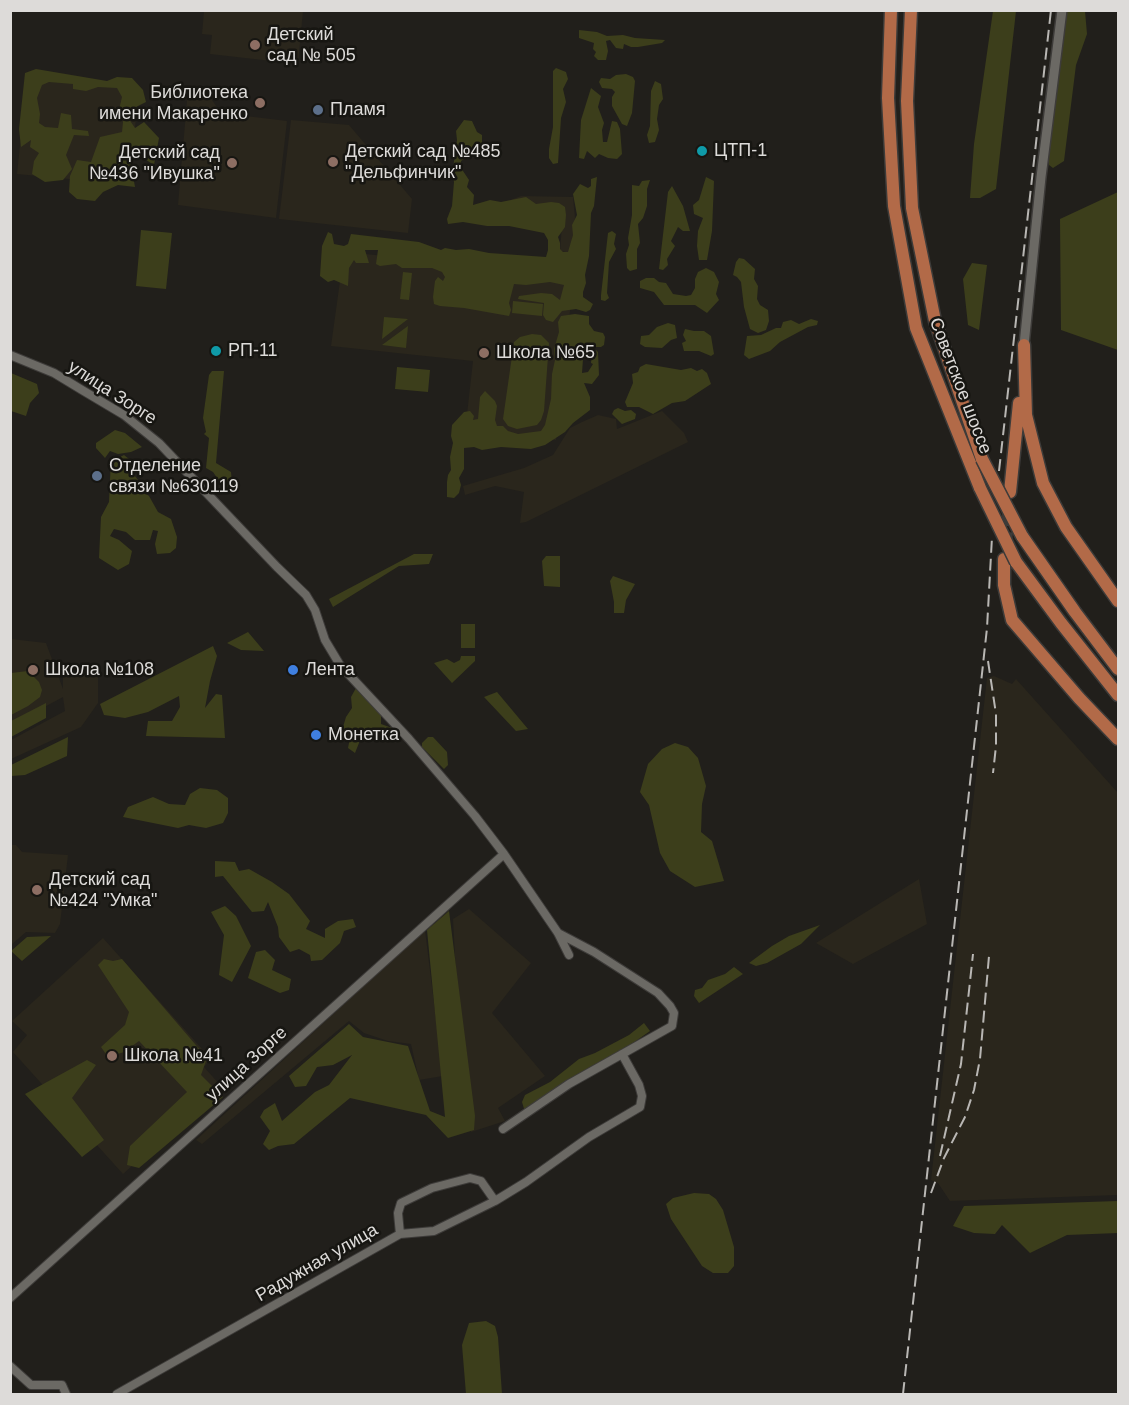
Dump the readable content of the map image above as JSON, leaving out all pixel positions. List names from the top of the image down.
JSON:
{
  "streets": {
    "highway": ["Советское шоссе"],
    "street": ["улица Зорге", "Радужная улица"]
  },
  "places": [
    "Детский сад № 505",
    "Библиотека имени Макаренко",
    "Пламя",
    "ЦТП-1",
    "Детский сад №485 \"Дельфинчик\"",
    "Детский сад №436 \"Ивушка\"",
    "РП-11",
    "Школа №65",
    "Отделение связи №630119",
    "Школа №108",
    "Лента",
    "Монетка",
    "Детский сад №424 \"Умка\"",
    "Школа №41"
  ]
}
